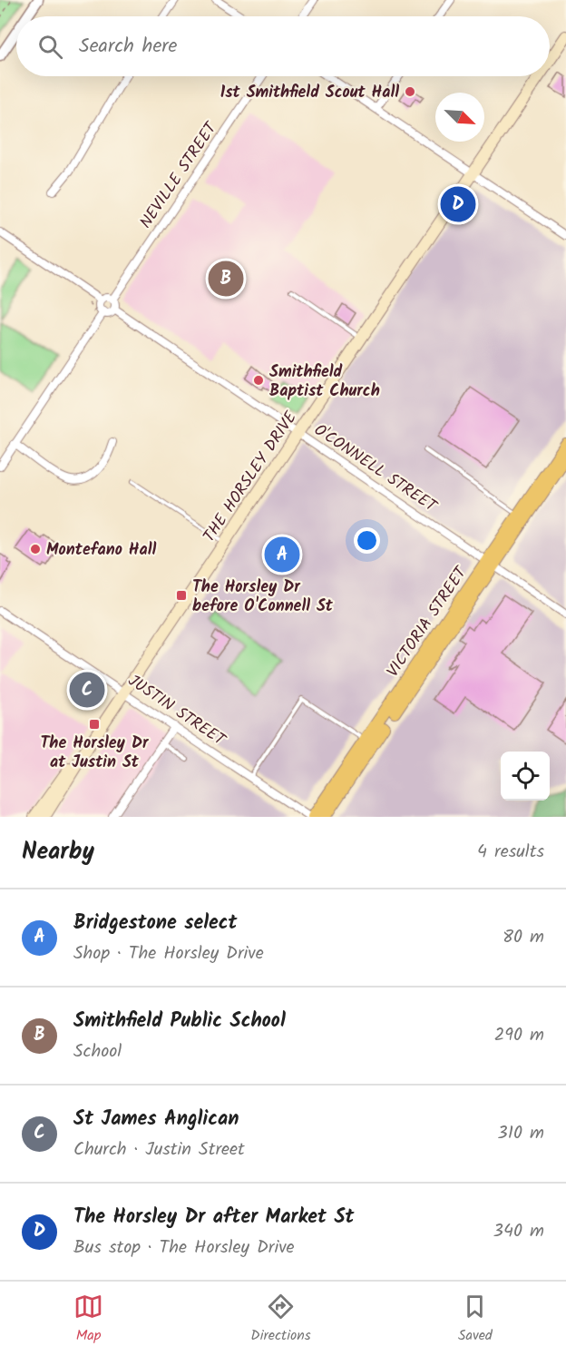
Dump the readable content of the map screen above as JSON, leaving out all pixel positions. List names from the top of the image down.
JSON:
{
  "streets": {
    "main road": ["THE HORSLEY DRIVE", "VICTORIA STREET"],
    "street": ["NEVILLE STREET", "O'CONNELL STREET", "JUSTIN STREET"]
  },
  "crossings": [
    ["NEVILLE STREET", "O'CONNELL STREET"],
    ["O'CONNELL STREET", "THE HORSLEY DRIVE"],
    ["O'CONNELL STREET", "VICTORIA STREET"],
    ["THE HORSLEY DRIVE", "JUSTIN STREET"],
    ["VICTORIA STREET", "JUSTIN STREET"]
  ],
  "places": {
    "other": ["1st Smithfield Scout Hall", "Smithfield Baptist Church", "Montefano Hall"],
    "transit": ["The Horsley Dr before O'Connell St", "The Horsley Dr at Justin St"]
  },
  "north": "bottom right",
  "page": {
    "search": "Search here",
    "pins": [
      "D",
      "B",
      "A",
      "C"
    ],
    "heading": ["Nearby", "4 results"],
    "list": [
      {
        "mark": "A",
        "name": "Bridgestone select",
        "note": "Shop · The Horsley Drive",
        "value": "80 m"
      },
      {
        "mark": "B",
        "name": "Smithfield Public School",
        "note": "School",
        "value": "290 m"
      },
      {
        "mark": "C",
        "name": "St James Anglican",
        "note": "Church · Justin Street",
        "value": "310 m"
      },
      {
        "mark": "D",
        "name": "The Horsley Dr after Market St",
        "note": "Bus stop · The Horsley Drive",
        "value": "340 m"
      }
    ],
    "nav": ["Map", "Directions", "Saved"]
  }
}
